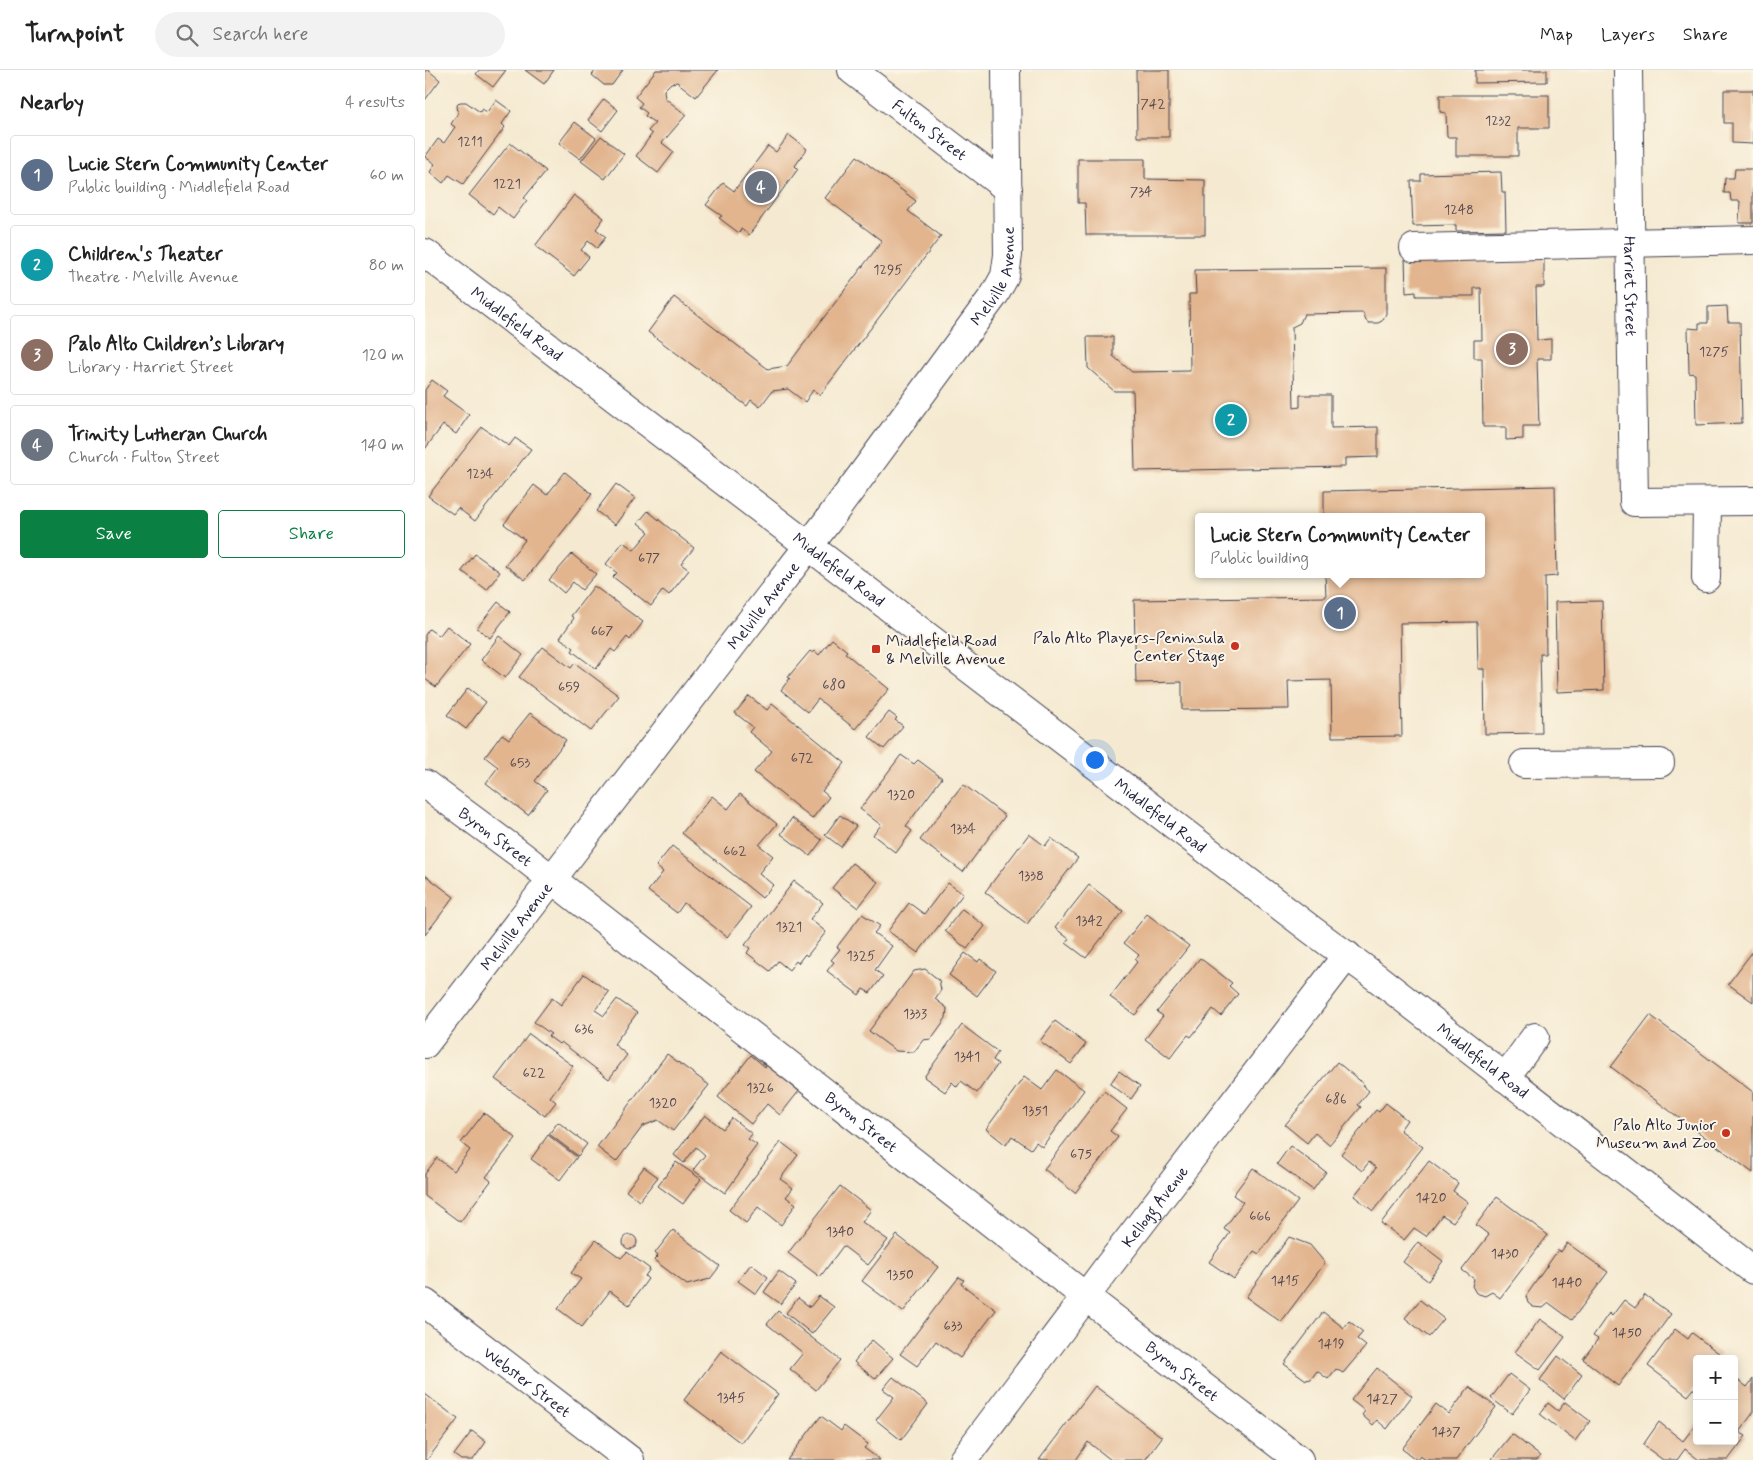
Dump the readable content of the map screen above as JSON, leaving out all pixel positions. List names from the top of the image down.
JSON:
{
  "streets": {
    "street": [
      "Fulton Street",
      "Melville Avenue",
      "Harriet Street",
      "Middlefield Road",
      "Byron Street",
      "Kellogg Avenue",
      "Webster Street"
    ]
  },
  "crossings": [
    ["Fulton Street", "Melville Avenue"],
    ["Melville Avenue", "Middlefield Road"],
    ["Melville Avenue", "Byron Street"],
    ["Middlefield Road", "Kellogg Avenue"],
    ["Byron Street", "Kellogg Avenue"]
  ],
  "places": {
    "other": ["Palo Alto Players-Peninsula Center Stage", "Palo Alto Junior Museum and Zoo"],
    "transit": ["Middlefield Road & Melville Avenue"]
  },
  "house_numbers": [
    "742",
    "1232",
    "1211",
    "1221",
    "734",
    "1248",
    "1295",
    "1275",
    "1234",
    "677",
    "667",
    "680",
    "659",
    "672",
    "653",
    "1320",
    "1334",
    "662",
    "1338",
    "1342",
    "1321",
    "1325",
    "1333",
    "636",
    "1341",
    "622",
    "1326",
    "686",
    "1320",
    "1351",
    "675",
    "1420",
    "666",
    "1340",
    "1430",
    "1350",
    "1415",
    "1440",
    "633",
    "1450",
    "1419",
    "1345",
    "1427",
    "1437"
  ],
  "page": {
    "header": "Turnpoint",
    "search": "Search here",
    "nav": ["Map", "Layers", "Share"],
    "heading": ["Nearby", "4 results"],
    "list": [
      {
        "mark": "1",
        "name": "Lucie Stern Community Center",
        "note": "Public building · Middlefield Road",
        "value": "60 m"
      },
      {
        "mark": "2",
        "name": "Children's Theater",
        "note": "Theatre · Melville Avenue",
        "value": "80 m"
      },
      {
        "mark": "3",
        "name": "Palo Alto Children’s Library",
        "note": "Library · Harriet Street",
        "value": "120 m"
      },
      {
        "mark": "4",
        "name": "Trinity Lutheran Church",
        "note": "Church · Fulton Street",
        "value": "140 m"
      }
    ],
    "pins": [
      "4",
      "3",
      "2",
      "1"
    ],
    "buttons": ["Save", "Share"],
    "popup": ["Lucie Stern Community Center", "Public building"],
    "map_buttons": ["+", "−"]
  }
}
